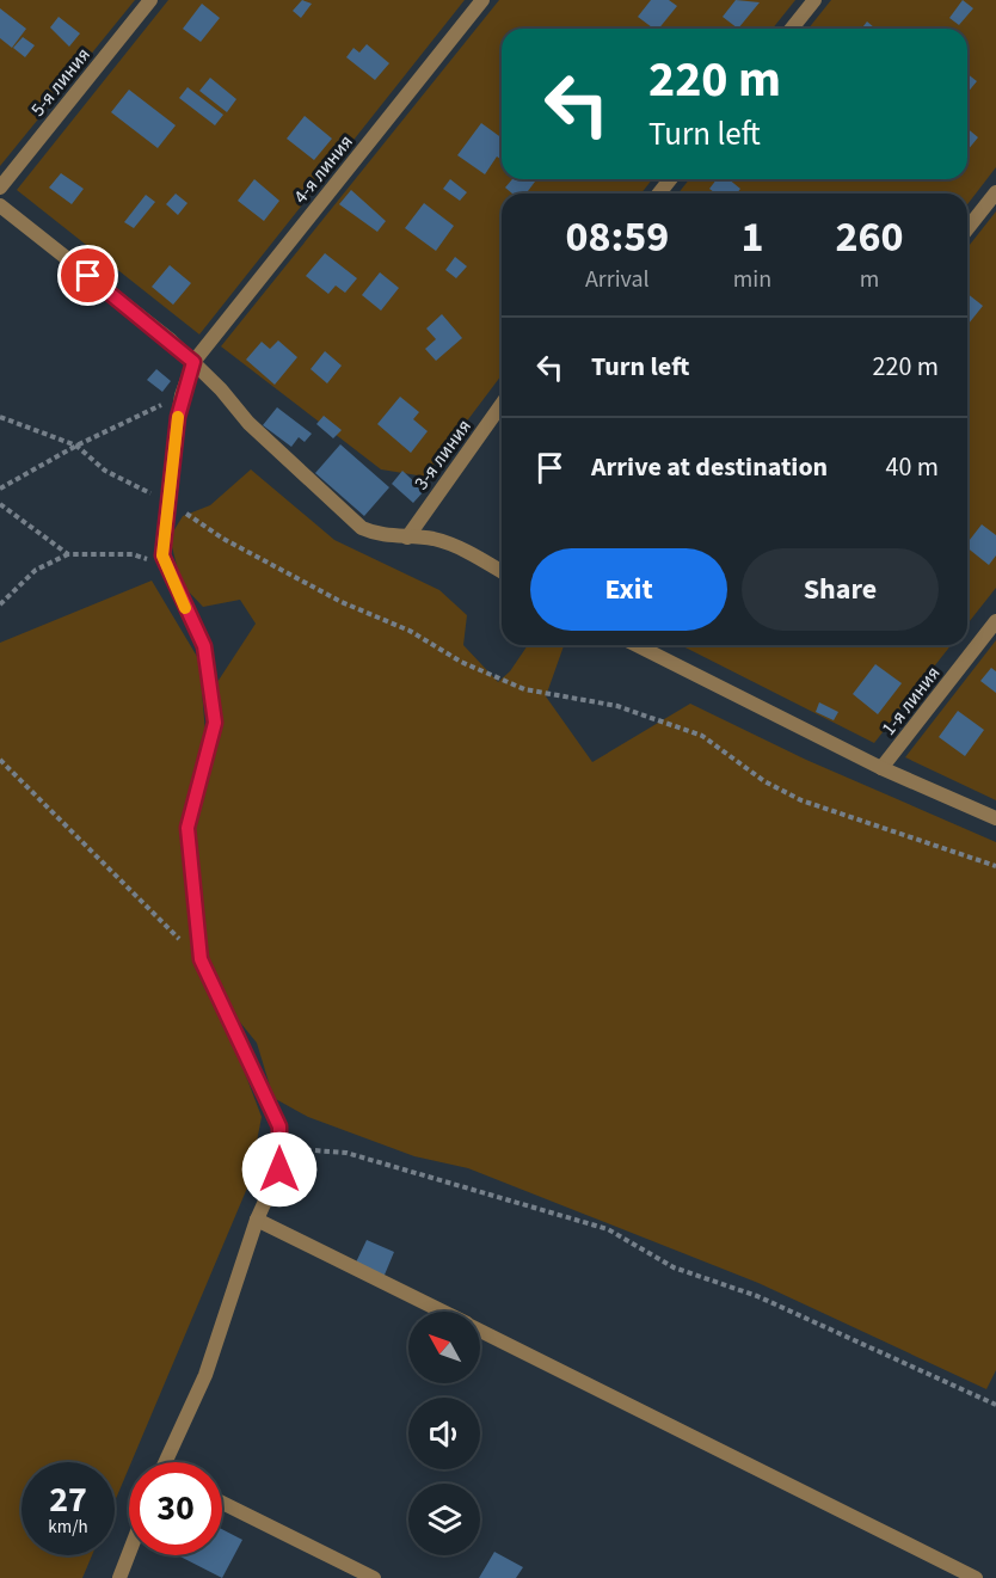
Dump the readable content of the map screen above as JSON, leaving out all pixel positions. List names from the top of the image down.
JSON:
{
  "streets": {
    "street": [
      "5-я линия",
      "4-я линия",
      "3-я линия",
      "1-я линия"
    ]
  },
  "north": "top left",
  "page": {
    "turn": ["220 m", "Turn left"],
    "eta": [
      "08:59",
      "Arrival",
      "1",
      "min",
      "260",
      "m"
    ],
    "list": [
      {
        "name": "Turn left",
        "value": "220 m"
      },
      {
        "name": "Arrive at destination",
        "value": "40 m"
      }
    ],
    "buttons": ["Exit", "Share"],
    "speed": "27 km/h",
    "limit": "30"
  }
}
